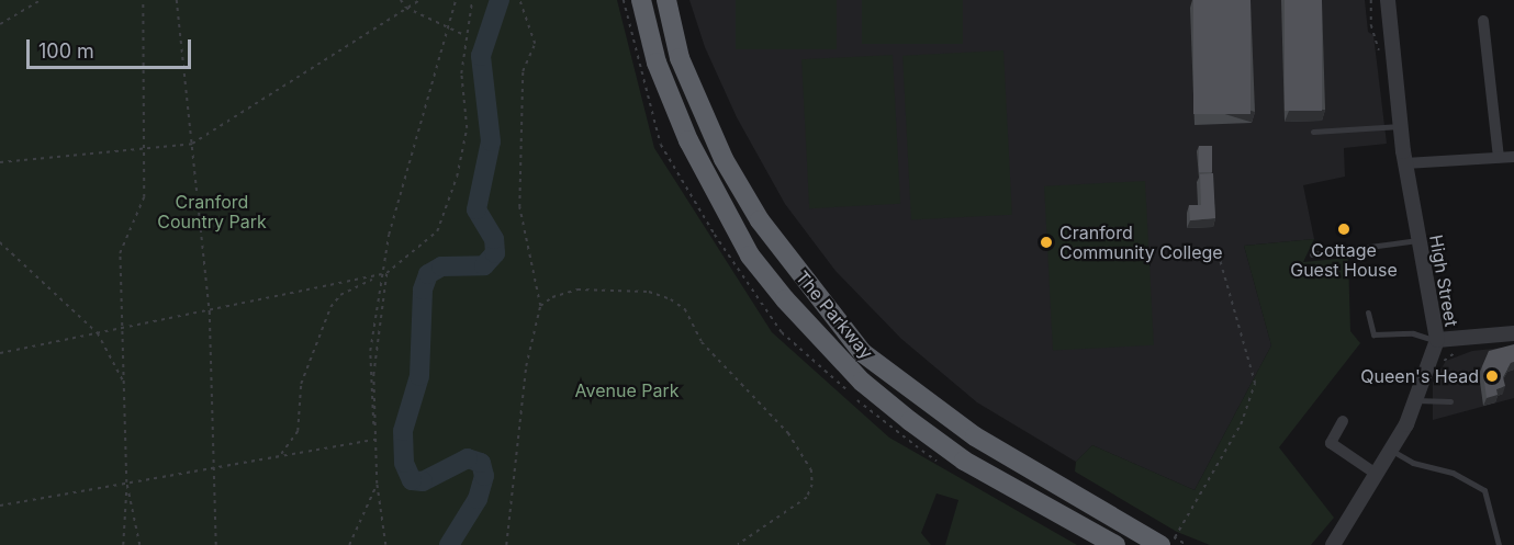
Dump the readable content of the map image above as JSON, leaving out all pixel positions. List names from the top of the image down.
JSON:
{
  "streets": {
    "highway": ["The Parkway"],
    "street": ["High Street"]
  },
  "parks": ["Cranford Country Park", "Avenue Park"],
  "places": ["Cottage Guest House", "Cranford Community College", "Queen's Head"],
  "scale_bar": "100 m"
}
